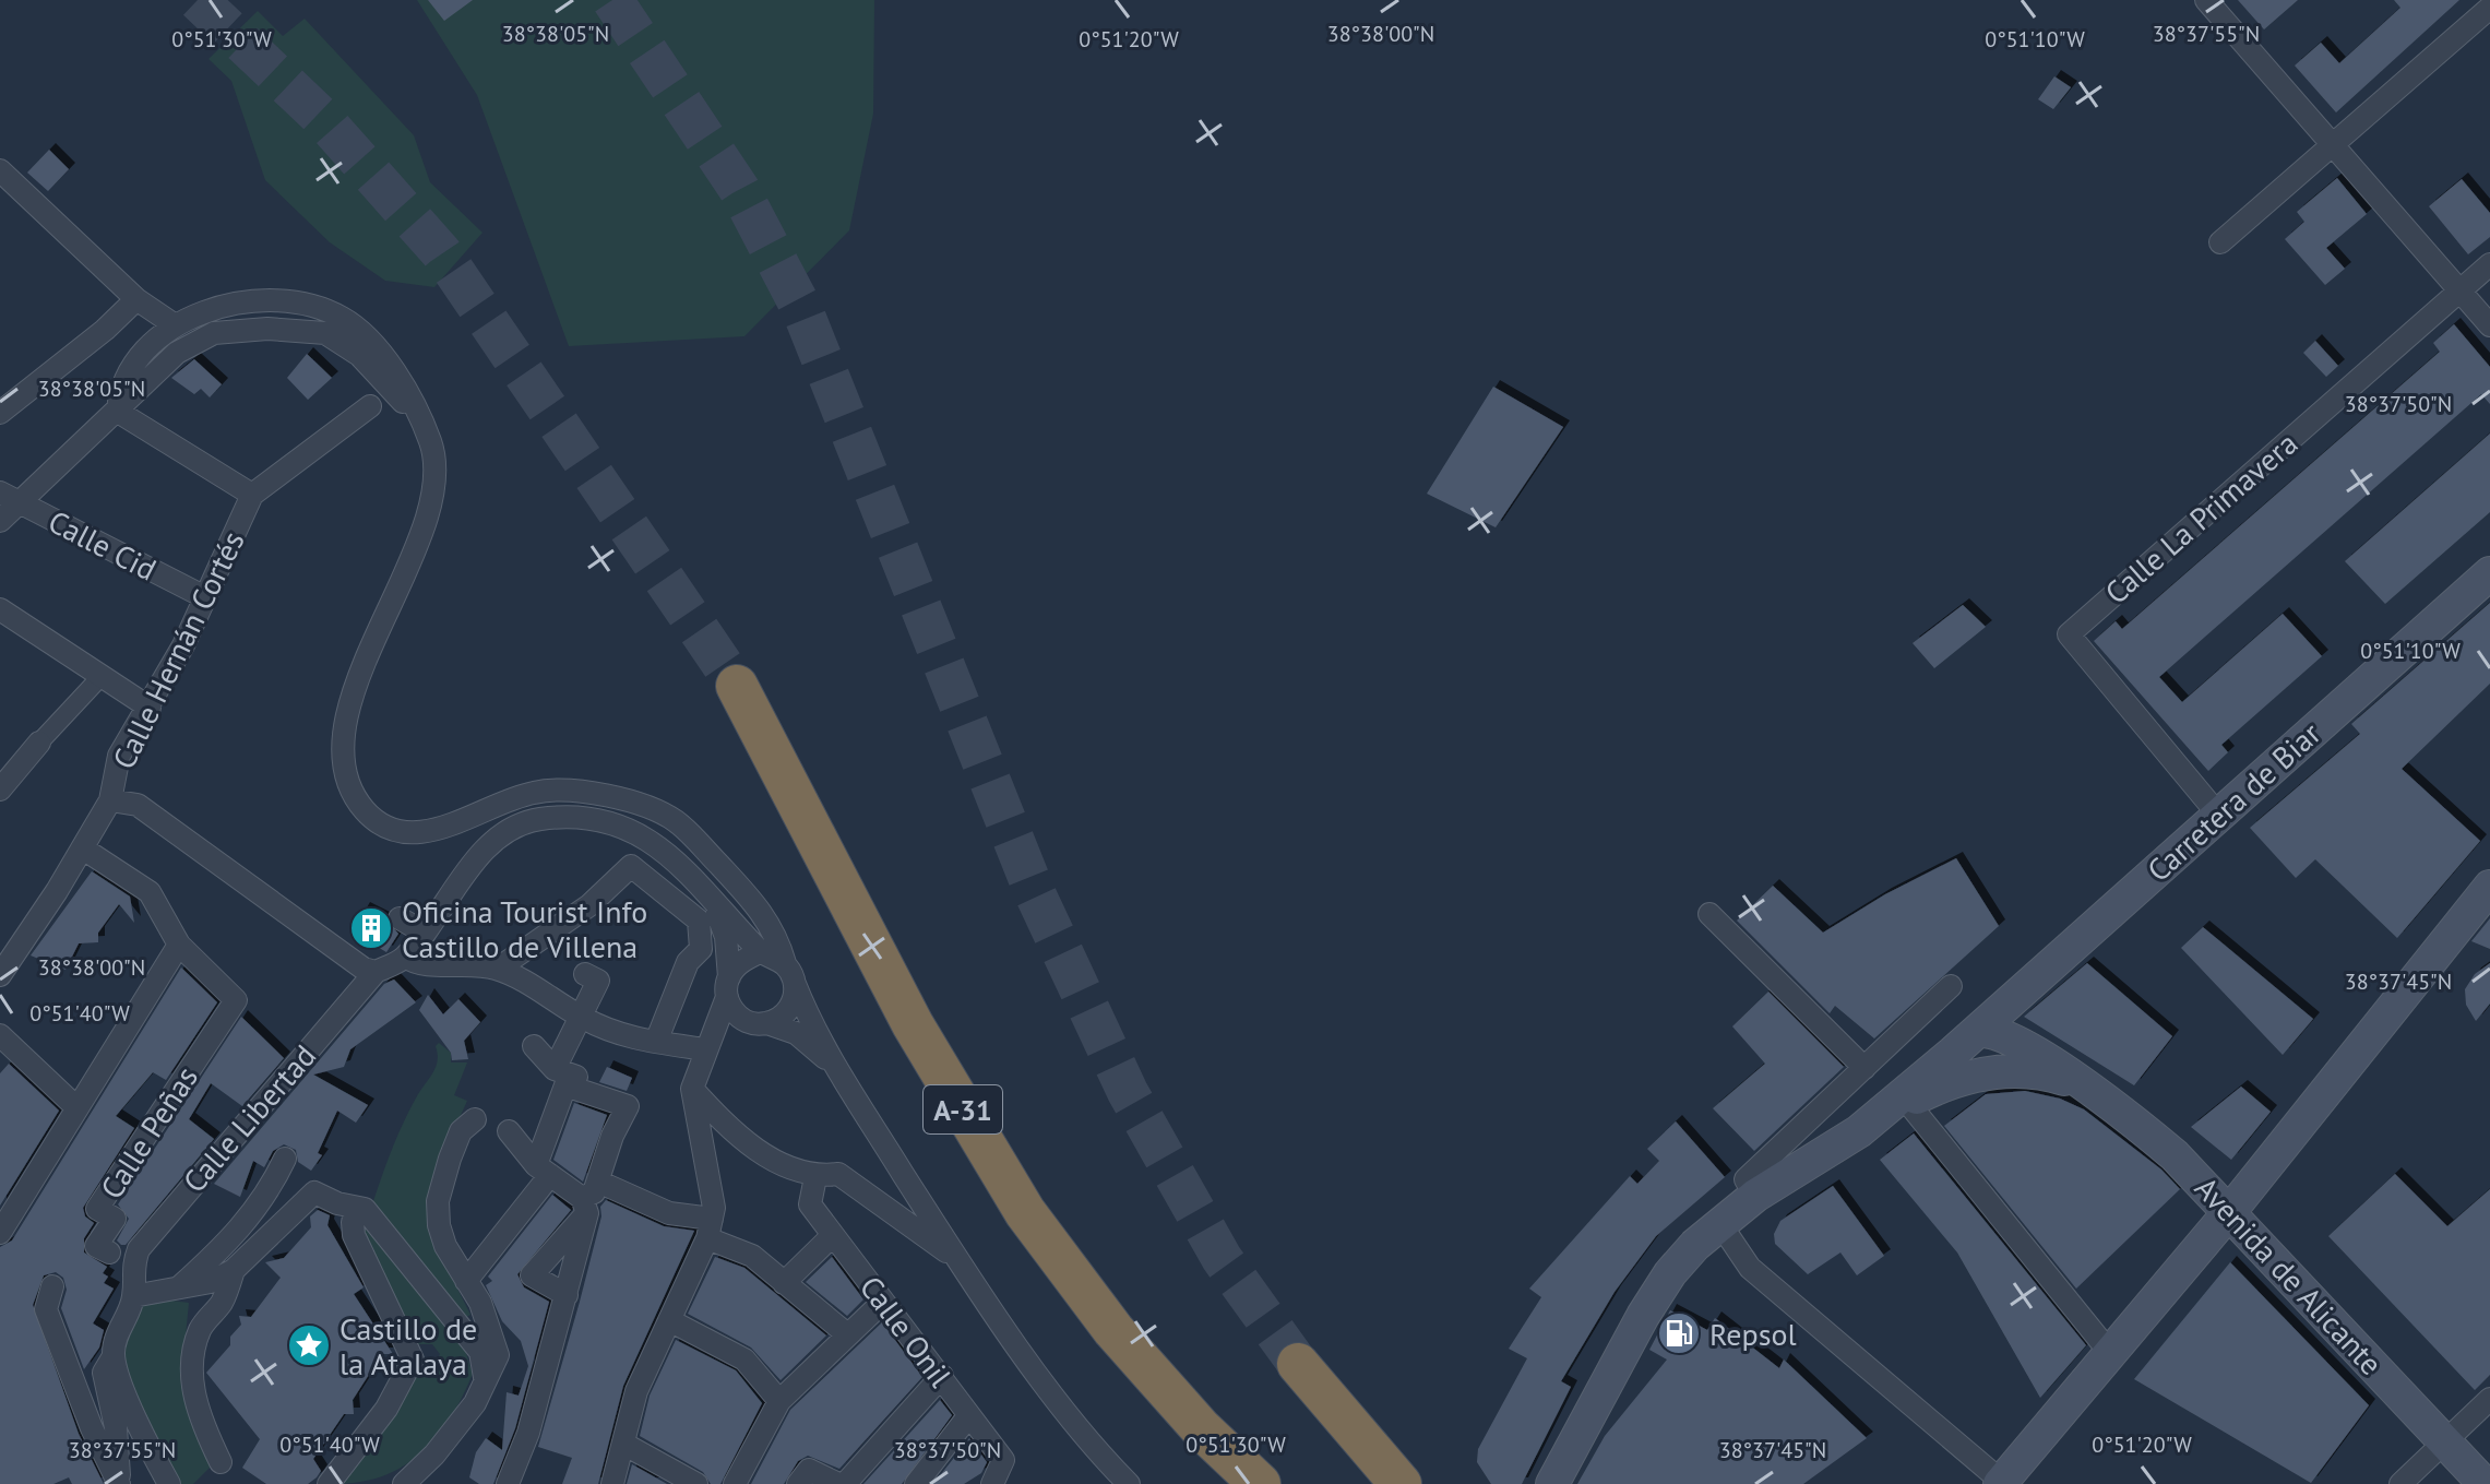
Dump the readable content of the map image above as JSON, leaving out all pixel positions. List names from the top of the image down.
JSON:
{
  "streets": {
    "highway": ["A-31"],
    "main road": ["Carretera de Biar", "Avenida de Alicante"],
    "street": [
      "Calle La Primavera",
      "Calle Cid",
      "Calle Hernán Cortés",
      "Calle Libertad",
      "Calle Peñas",
      "Calle Onil"
    ]
  },
  "crossings": [
    ["Calle La Primavera", "Carretera de Biar"],
    ["Calle Cid", "Calle Hernán Cortés"],
    ["Carretera de Biar", "Avenida de Alicante"]
  ],
  "places": {
    "building": ["Oficina Tourist Info Castillo de Villena"],
    "fuel station": ["Repsol"],
    "place": ["Castillo de la Atalaya"]
  },
  "coordinates": [
    "38°38'05\"N",
    "38°38'00\"N",
    "38°37'55\"N",
    "0°51'30\"W",
    "0°51'20\"W",
    "0°51'10\"W",
    "38°37'50\"N",
    "38°37'45\"N",
    "0°51'40\"W"
  ]
}
